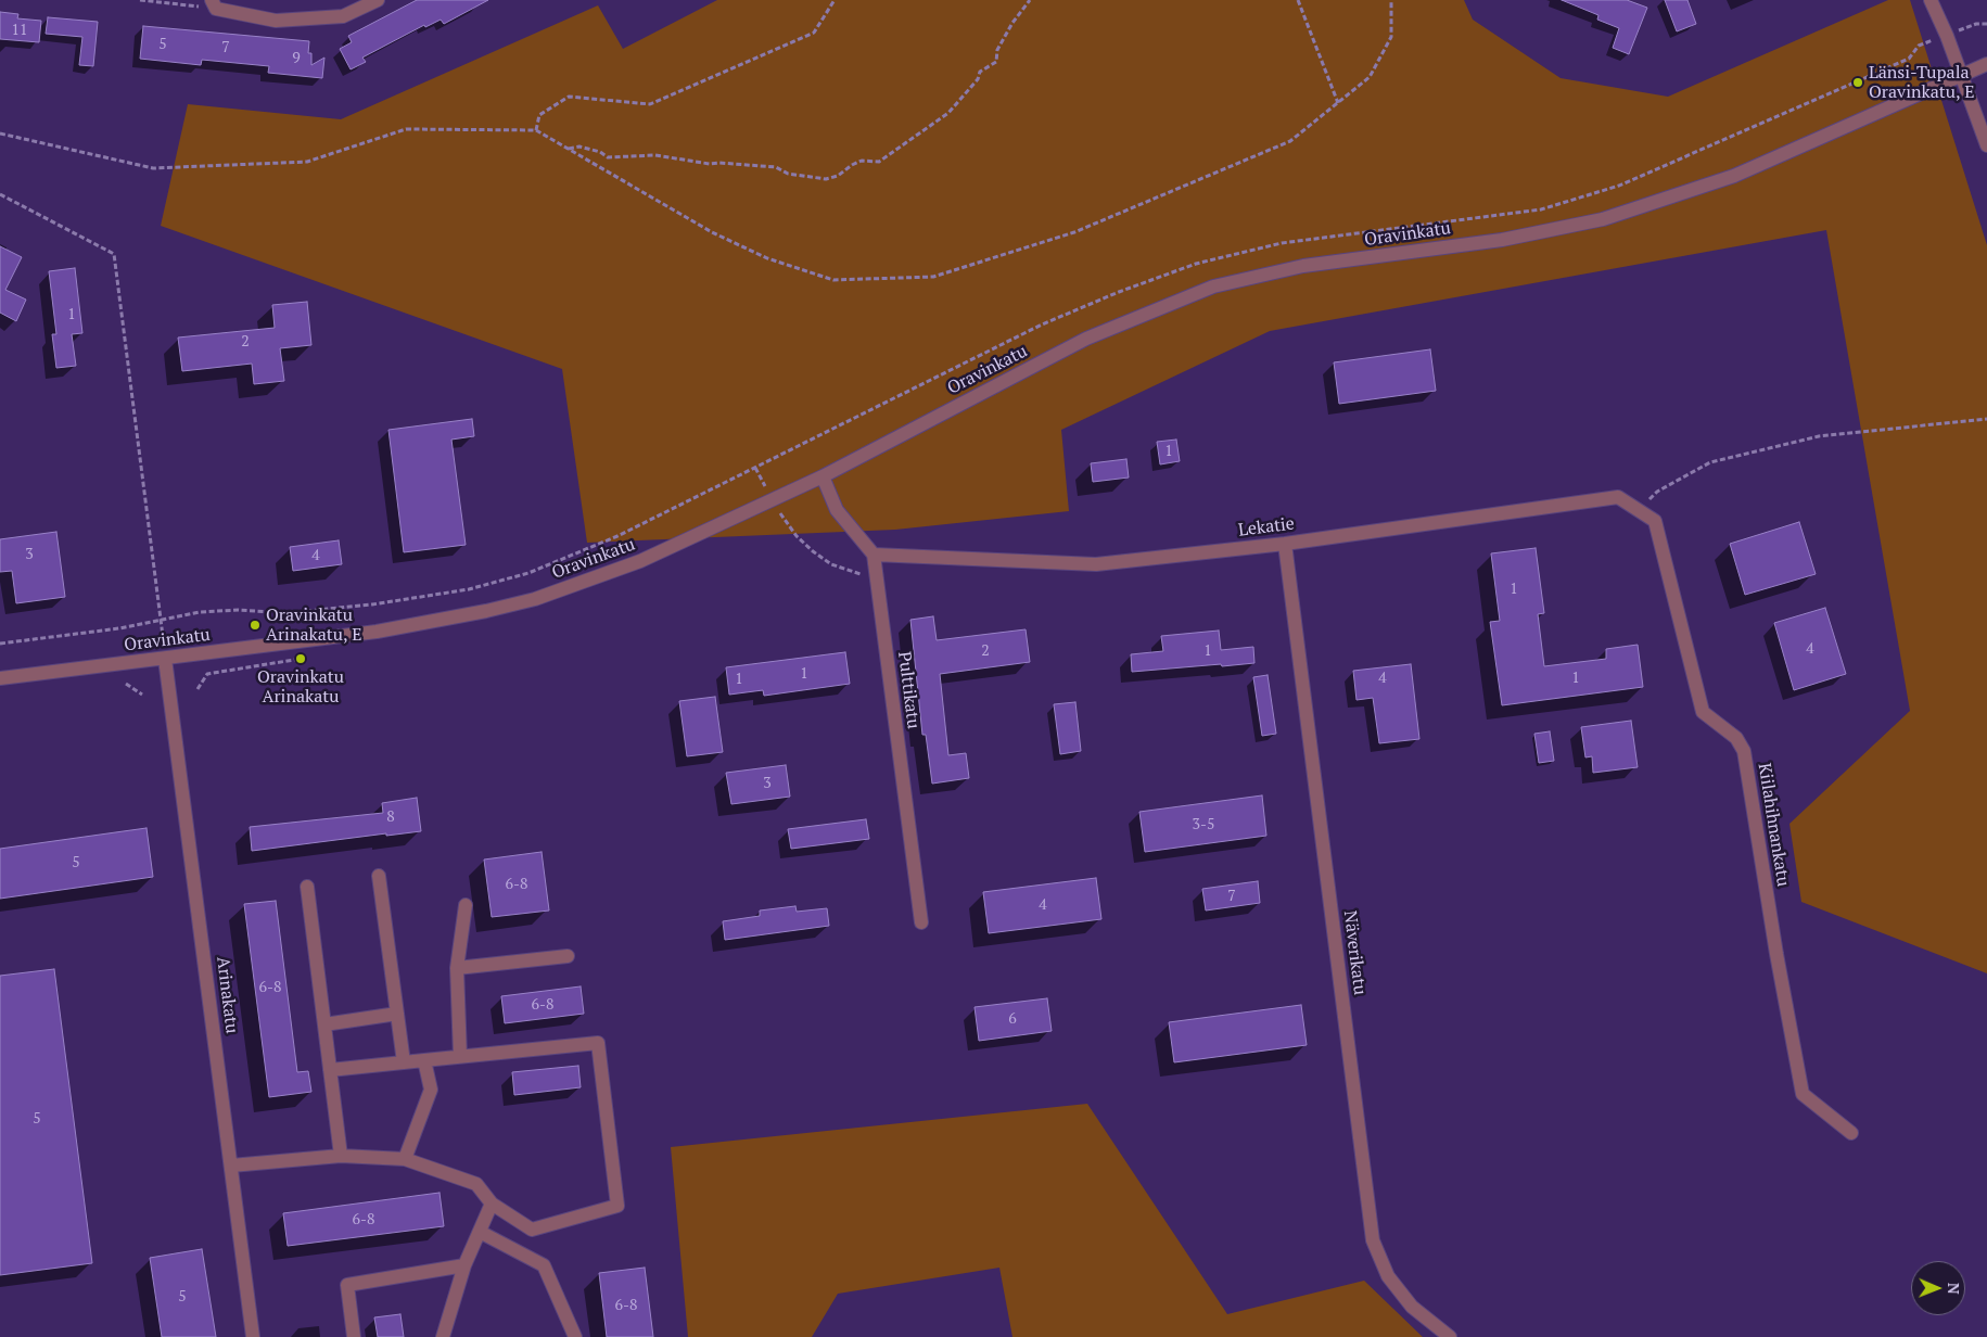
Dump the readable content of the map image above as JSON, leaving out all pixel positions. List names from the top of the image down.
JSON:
{
  "streets": {
    "street": [
      "Oravinkatu",
      "Lekatie",
      "Pulttikatu",
      "Kiilahihnankatu",
      "Näverikatu",
      "Arinakatu"
    ]
  },
  "crossings": [
    ["Oravinkatu", "Arinakatu"],
    ["Lekatie", "Pulttikatu"],
    ["Lekatie", "Kiilahihnankatu"],
    ["Lekatie", "Näverikatu"]
  ],
  "places": ["Länsi-Tupala Oravinkatu, E", "Oravinkatu Arinakatu, E", "Oravinkatu Arinakatu"],
  "house_numbers": [
    "11",
    "5",
    "7",
    "9",
    "1",
    "2",
    "1",
    "3",
    "4",
    "1",
    "4",
    "2",
    "1",
    "1",
    "4",
    "1",
    "1",
    "3",
    "8",
    "3-5",
    "5",
    "6-8",
    "7",
    "4",
    "6-8",
    "6-8",
    "6",
    "5",
    "6-8",
    "5",
    "6-8"
  ],
  "north": "right"
}
